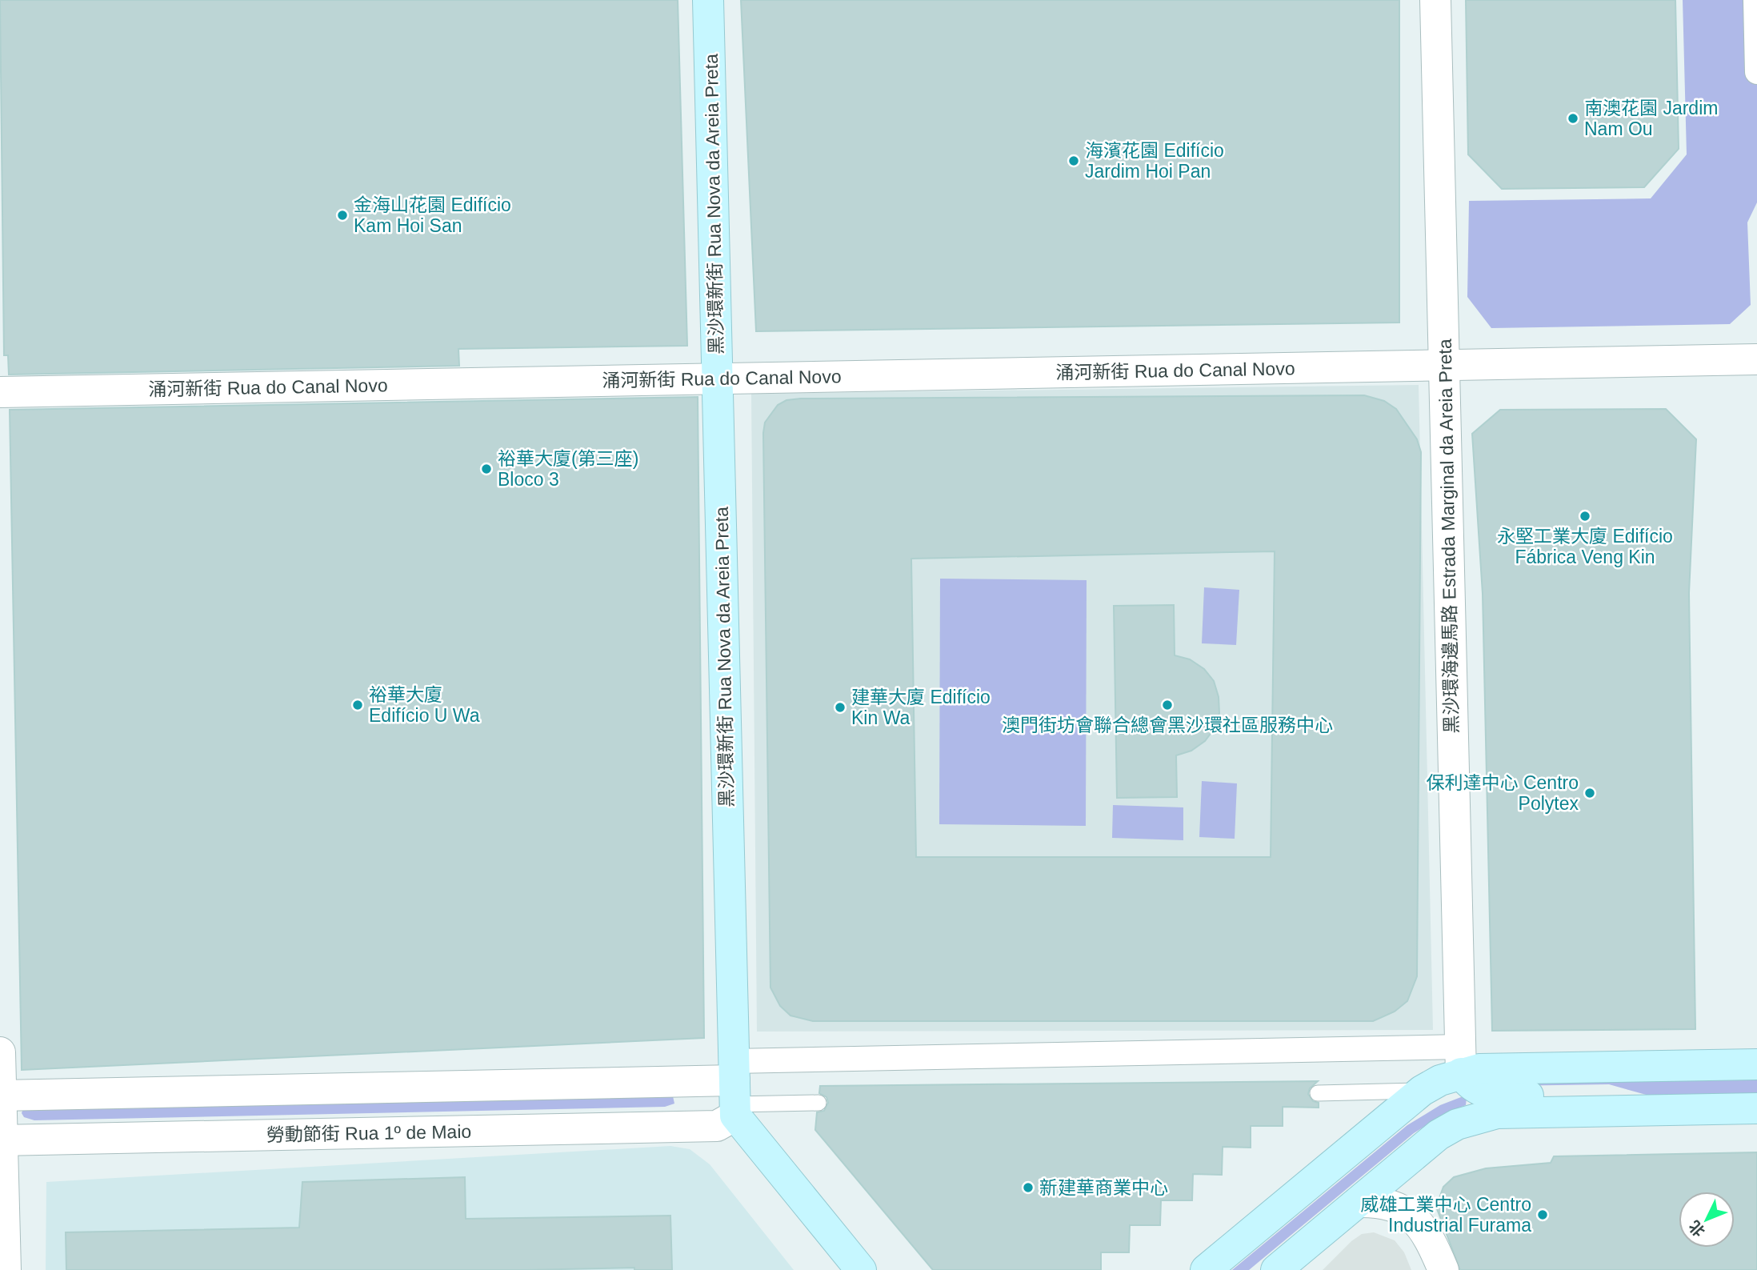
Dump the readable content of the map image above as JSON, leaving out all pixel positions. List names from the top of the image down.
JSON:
{
  "streets": {
    "main road": ["黑沙環新街 Rua Nova da Areia Preta"],
    "street": ["涌河新街 Rua do Canal Novo", "黑沙環海邊馬路 Estrada Marginal da Areia Preta", "勞動節街 Rua 1º de Maio"]
  },
  "crossings": [
    ["黑沙環新街 Rua Nova da Areia Preta", "涌河新街 Rua do Canal Novo"],
    ["黑沙環新街 Rua Nova da Areia Preta", "勞動節街 Rua 1º de Maio"],
    ["涌河新街 Rua do Canal Novo", "黑沙環海邊馬路 Estrada Marginal da Areia Preta"]
  ],
  "places": [
    "南澳花園 Jardim Nam Ou",
    "海濱花園 Edifício Jardim Hoi Pan",
    "金海山花園 Edifício Kam Hoi San",
    "裕華大廈(第三座) Bloco 3",
    "永堅工業大廈 Edifício Fábrica Veng Kin",
    "裕華大廈 Edifício U Wa",
    "澳門街坊會聯合總會黑沙環社區服務中心",
    "建華大廈 Edifício Kin Wa",
    "保利達中心 Centro Polytex",
    "新建華商業中心",
    "威雄工業中心 Centro Industrial Furama"
  ],
  "north": "bottom left"
}
